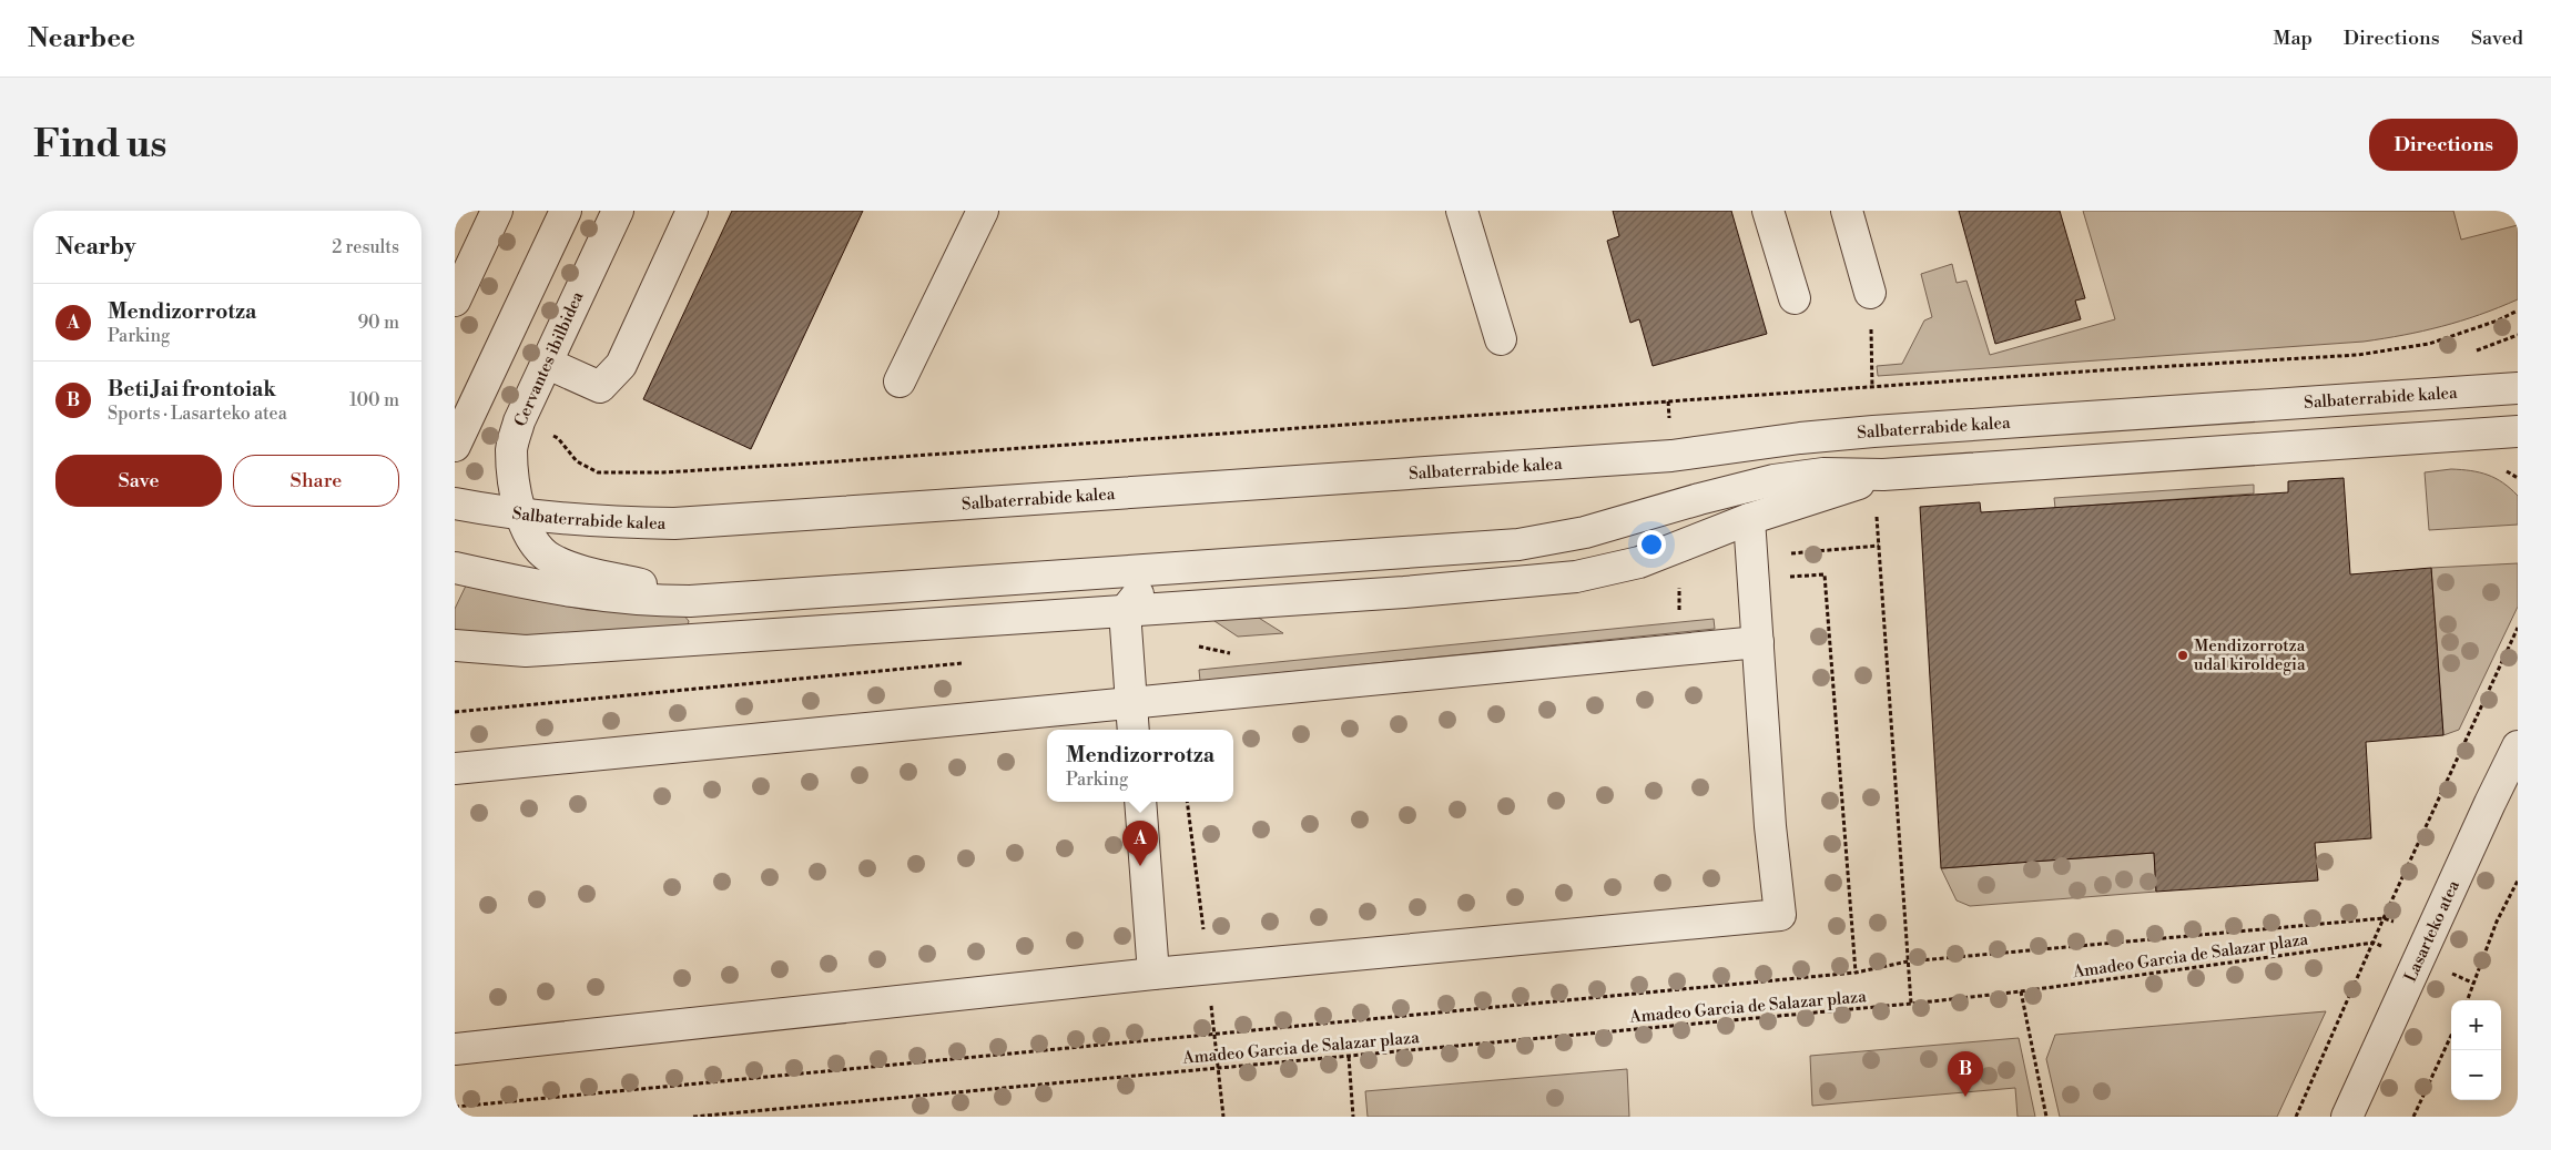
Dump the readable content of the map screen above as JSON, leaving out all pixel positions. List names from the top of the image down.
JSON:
{
  "streets": {
    "street": ["Cervantes ibilbidea", "Salbaterrabide kalea", "Lasarteko atea"],
    "path": ["Amadeo Garcia de Salazar plaza"]
  },
  "crossings": [
    ["Cervantes ibilbidea", "Salbaterrabide kalea"]
  ],
  "places": ["Mendizorrotza udal kiroldegia"],
  "page": {
    "header": "Nearbee",
    "nav": ["Map", "Directions", "Saved"],
    "buttons": [
      "Directions",
      ["Save", "Share"]
    ],
    "title": "Find us",
    "heading": ["Nearby", "2 results"],
    "list": [
      {
        "mark": "A",
        "name": "Mendizorrotza",
        "note": "Parking",
        "value": "90 m"
      },
      {
        "mark": "B",
        "name": "Beti Jai frontoiak",
        "note": "Sports · Lasarteko atea",
        "value": "100 m"
      }
    ],
    "popup": ["Mendizorrotza", "Parking"],
    "pins": ["A", "B"],
    "map_buttons": ["+", "−"]
  }
}
